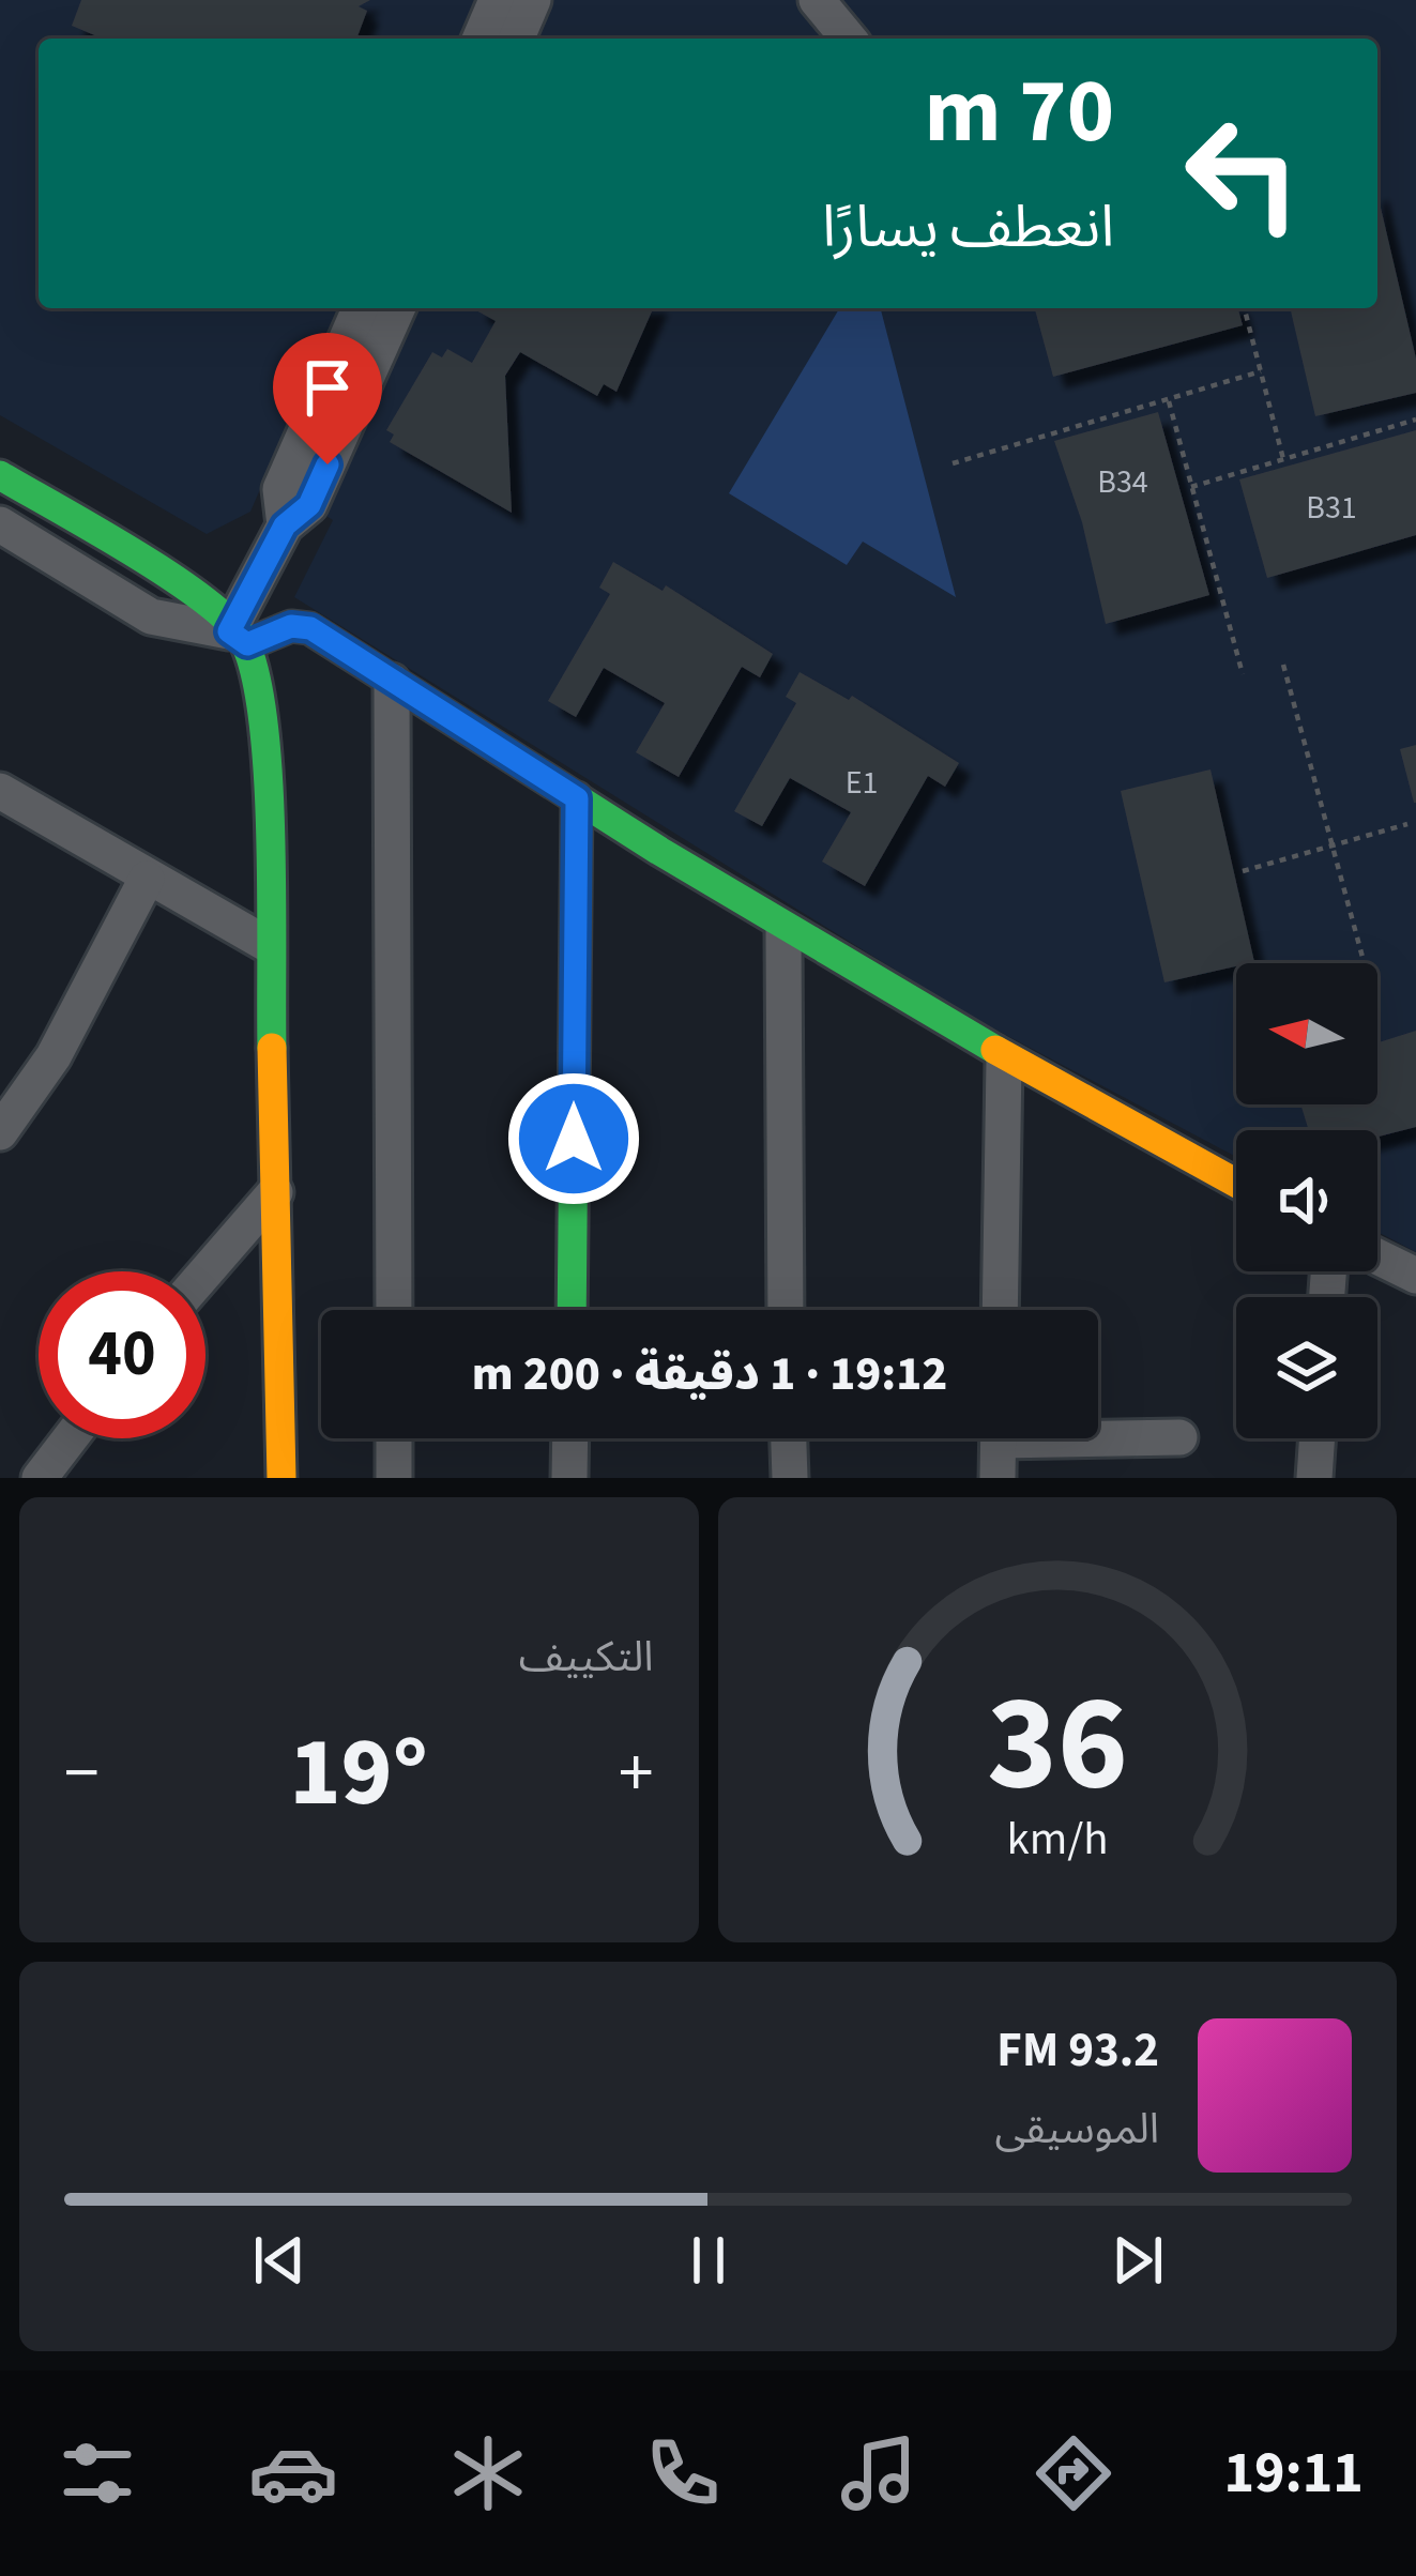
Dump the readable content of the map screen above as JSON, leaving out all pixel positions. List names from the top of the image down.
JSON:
{
  "house_numbers": ["B34", "B31", "E1"],
  "north": "left",
  "page": {
    "turn": ["70 m", "انعطف يسارًا"],
    "limit": "40",
    "trip": "19:12 · 1 دقيقة · 200 m",
    "tile": "التكييف",
    "heat": ["−", "19°", "+"],
    "song": ["93.2 FM", "الموسيقى"],
    "tabs": "19:11",
    "gauge": ["36", "km/h"]
  }
}
